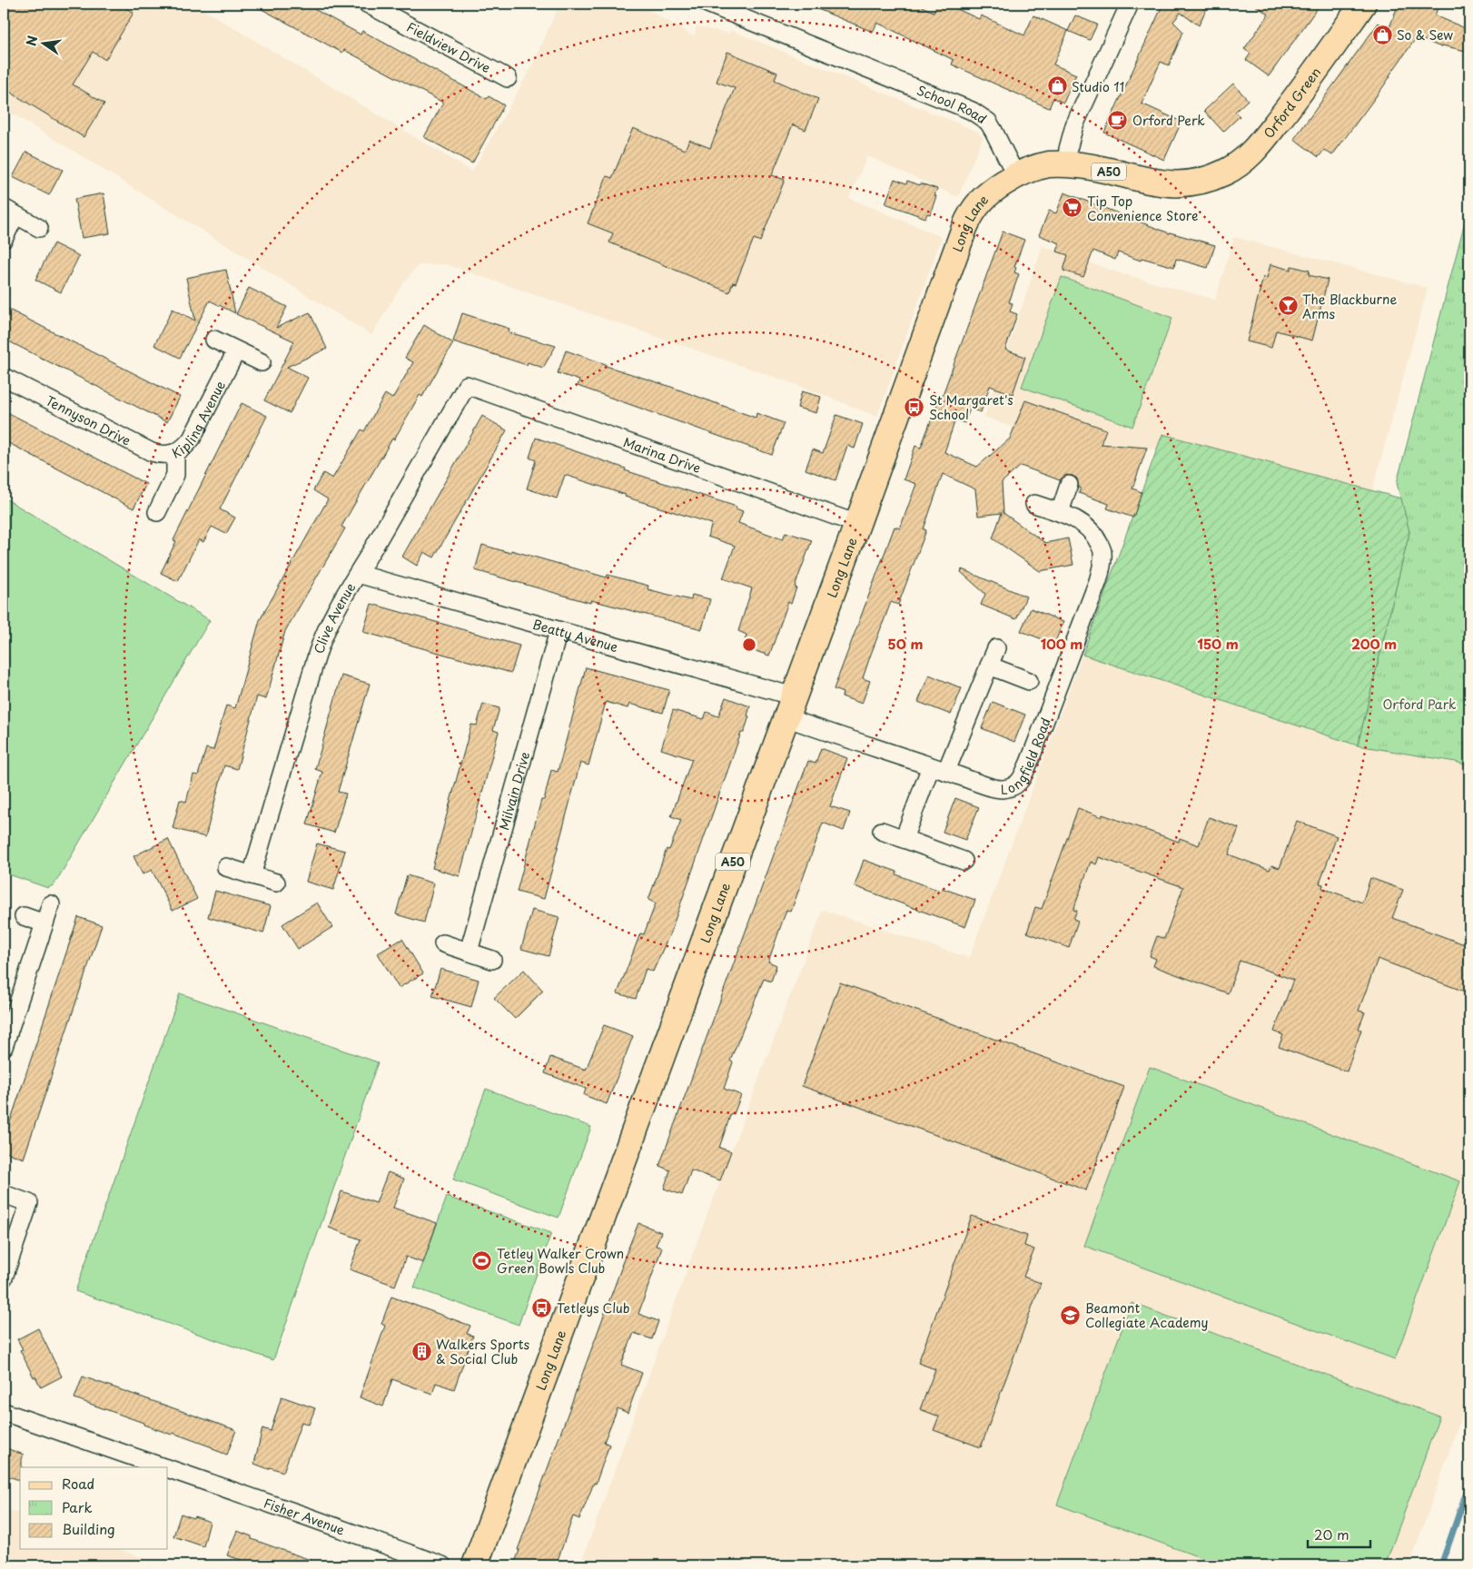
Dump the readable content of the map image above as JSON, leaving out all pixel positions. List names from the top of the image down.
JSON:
{
  "streets": {
    "main road": ["Orford Green", "A50", "Long Lane"],
    "street": [
      "Fieldview Drive",
      "School Road",
      "Kipling Avenue",
      "Tennyson Drive",
      "Marina Drive",
      "Clive Avenue",
      "Beatty Avenue",
      "Longfield Road",
      "Milvain Drive",
      "Fisher Avenue"
    ]
  },
  "crossings": [
    ["Orford Green", "A50"],
    ["School Road", "A50"],
    ["School Road", "Long Lane"],
    ["A50", "Long Lane"],
    ["Long Lane", "Marina Drive"],
    ["Long Lane", "Beatty Avenue"],
    ["Long Lane", "Longfield Road"],
    ["Kipling Avenue", "Tennyson Drive"],
    ["Marina Drive", "Clive Avenue"],
    ["Clive Avenue", "Beatty Avenue"],
    ["Beatty Avenue", "Longfield Road"],
    ["Beatty Avenue", "Milvain Drive"]
  ],
  "parks": ["Orford Park"],
  "places": {
    "shop": ["So & Sew", "Studio 11"],
    "cafe": ["Orford Perk"],
    "supermarket": ["Tip Top Convenience Store"],
    "bar": ["The Blackburne Arms"],
    "bus stop": ["St Margaret's School", "Tetleys Club"],
    "sports": ["Tetley Walker Crown Green Bowls Club"],
    "school or university": ["Beamont Collegiate Academy"],
    "building": ["Walkers Sports & Social Club"]
  },
  "legend": ["Road", "Park", "Building"],
  "scale_bar": "20 m",
  "north": "left",
  "rings": [
    "50 m",
    "100 m",
    "150 m",
    "200 m"
  ]
}
